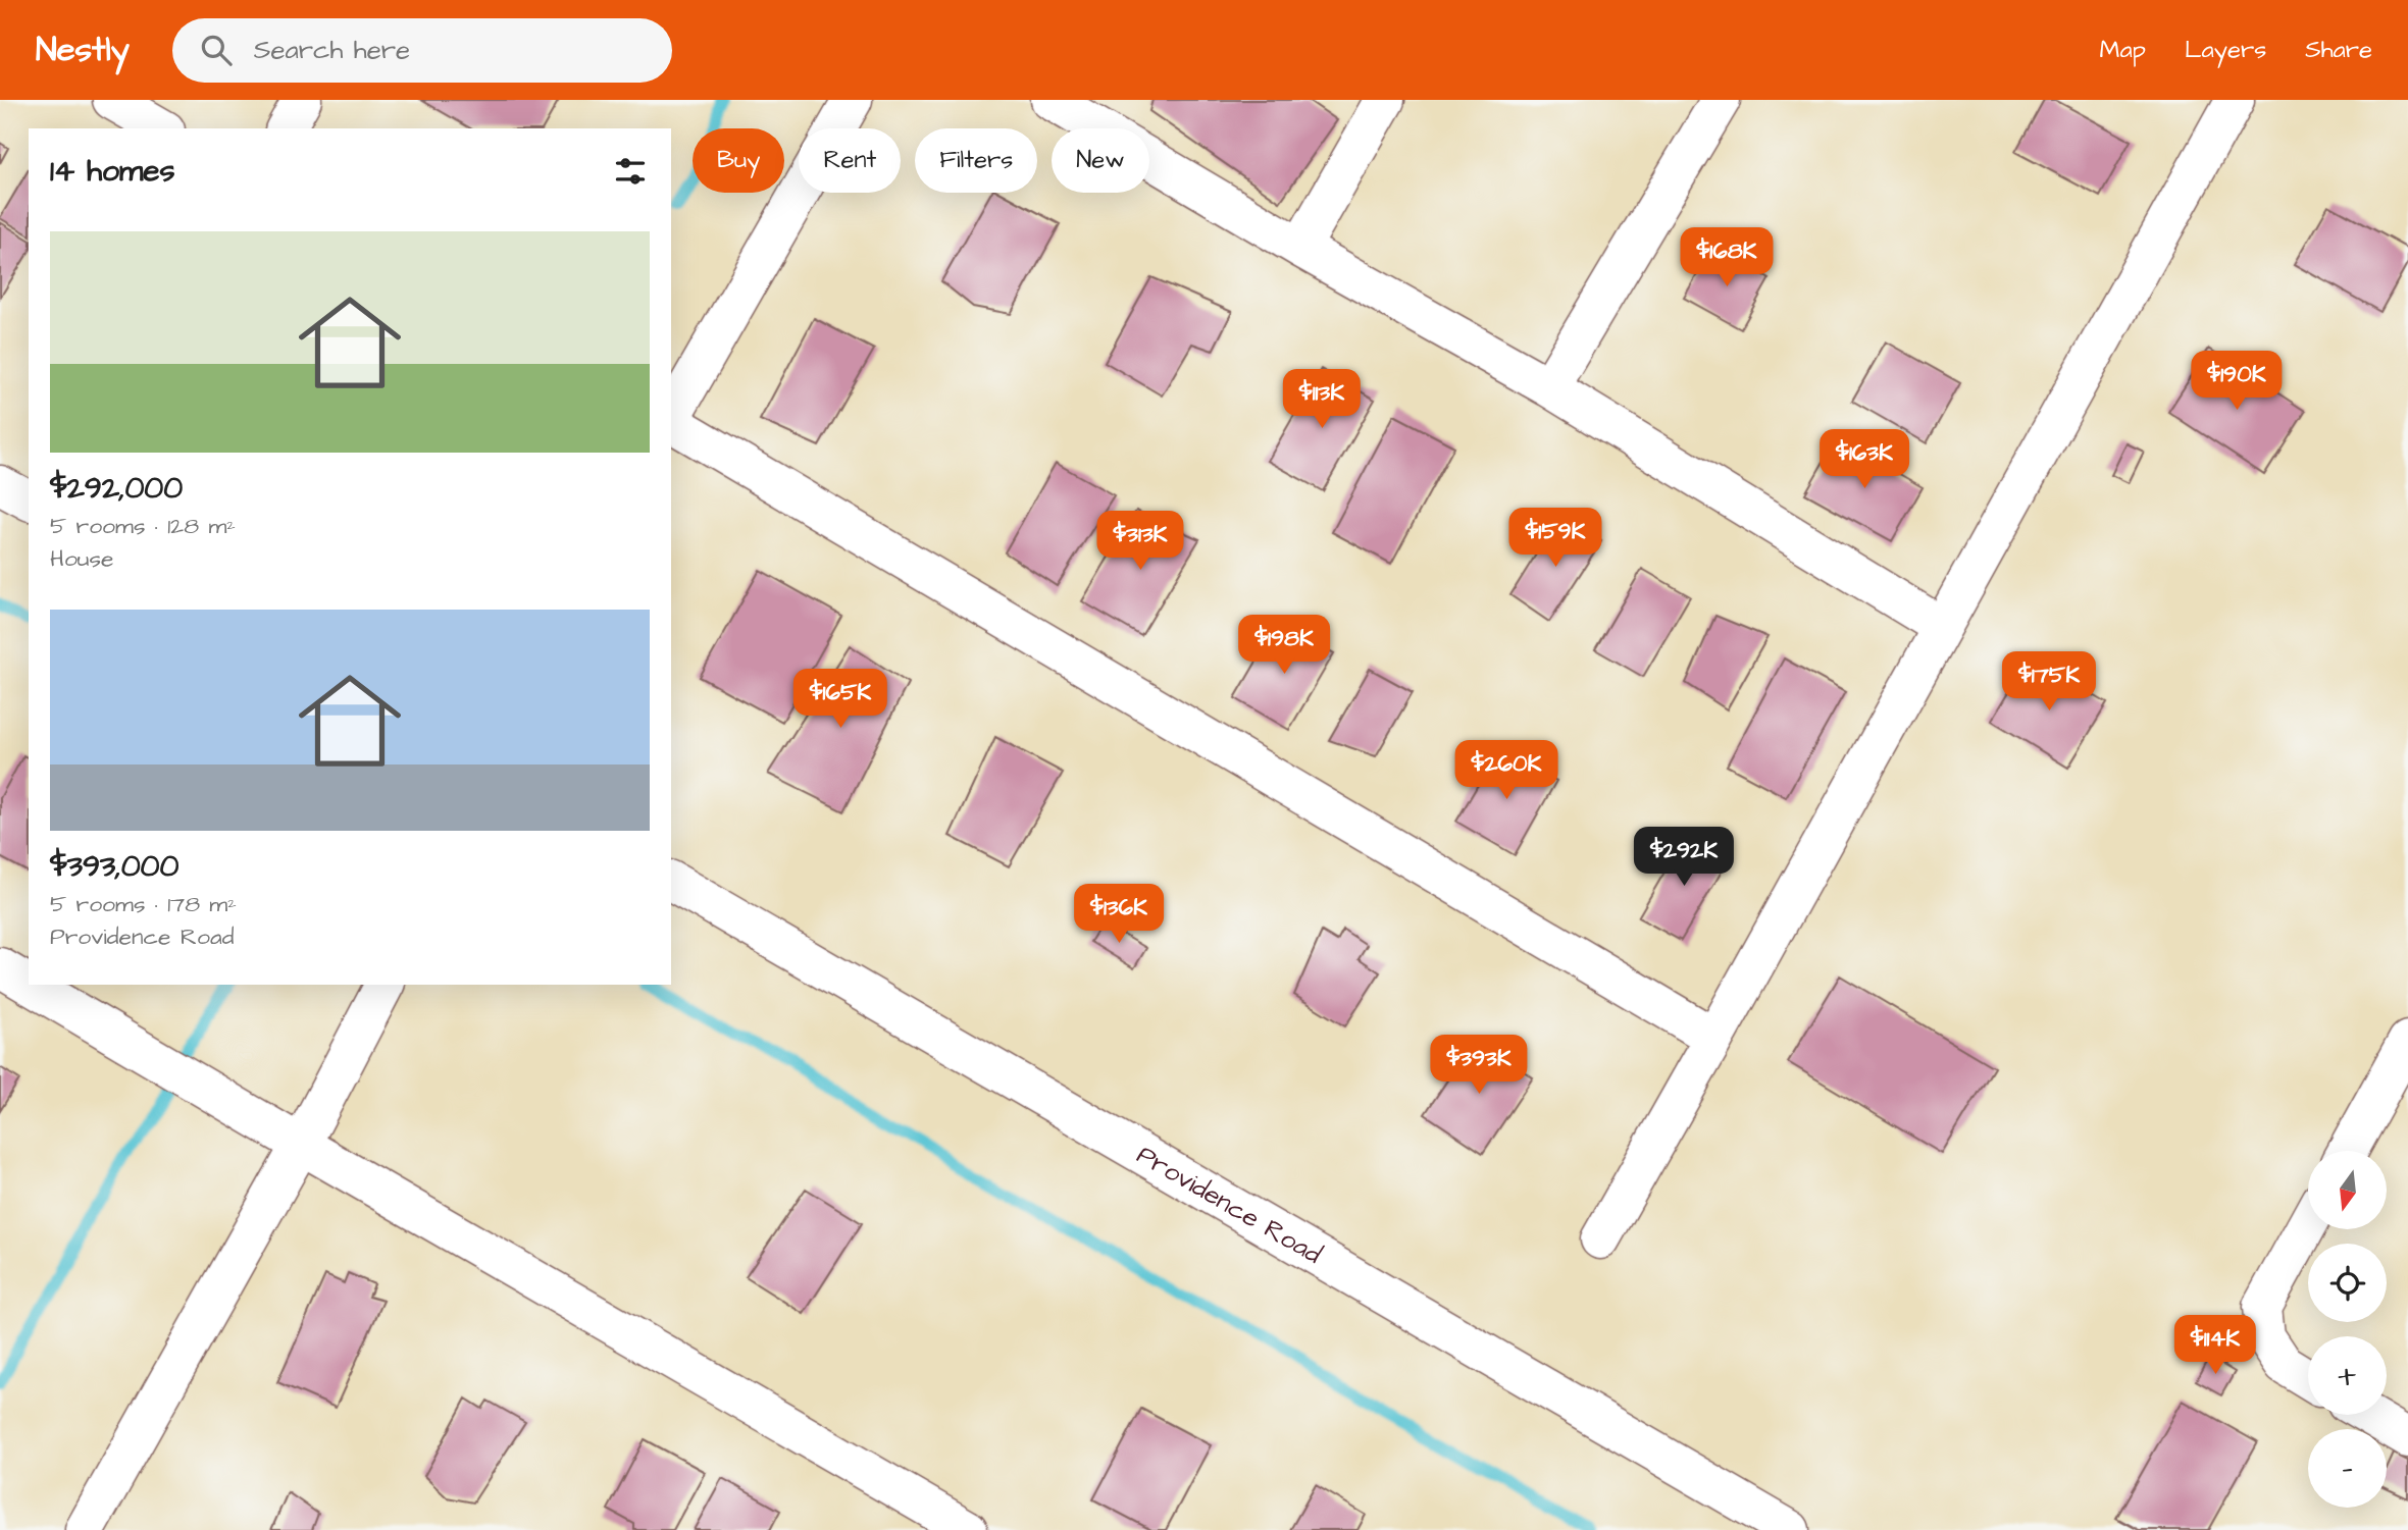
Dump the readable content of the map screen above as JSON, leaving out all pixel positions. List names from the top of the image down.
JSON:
{
  "streets": {
    "street": ["Providence Road"]
  },
  "north": "bottom",
  "page": {
    "header": "Nestly",
    "search": "Search here",
    "nav": ["Map", "Layers", "Share"],
    "chip": [
      "Buy",
      "Rent",
      "Filters",
      "New"
    ],
    "heading": "14 homes",
    "list": [
      {
        "name": "$292,000",
        "note": "5 rooms · 128 m² · House"
      },
      {
        "name": "$393,000",
        "note": "5 rooms · 178 m² · Providence Road"
      }
    ],
    "price": [
      "$168K",
      "$190K",
      "$113K",
      "$163K",
      "$159K",
      "$313K",
      "$198K",
      "$175K",
      "$165K",
      "$260K",
      "$292K",
      "$136K",
      "$393K",
      "$114K"
    ],
    "map_buttons": ["+", "−"]
  }
}
